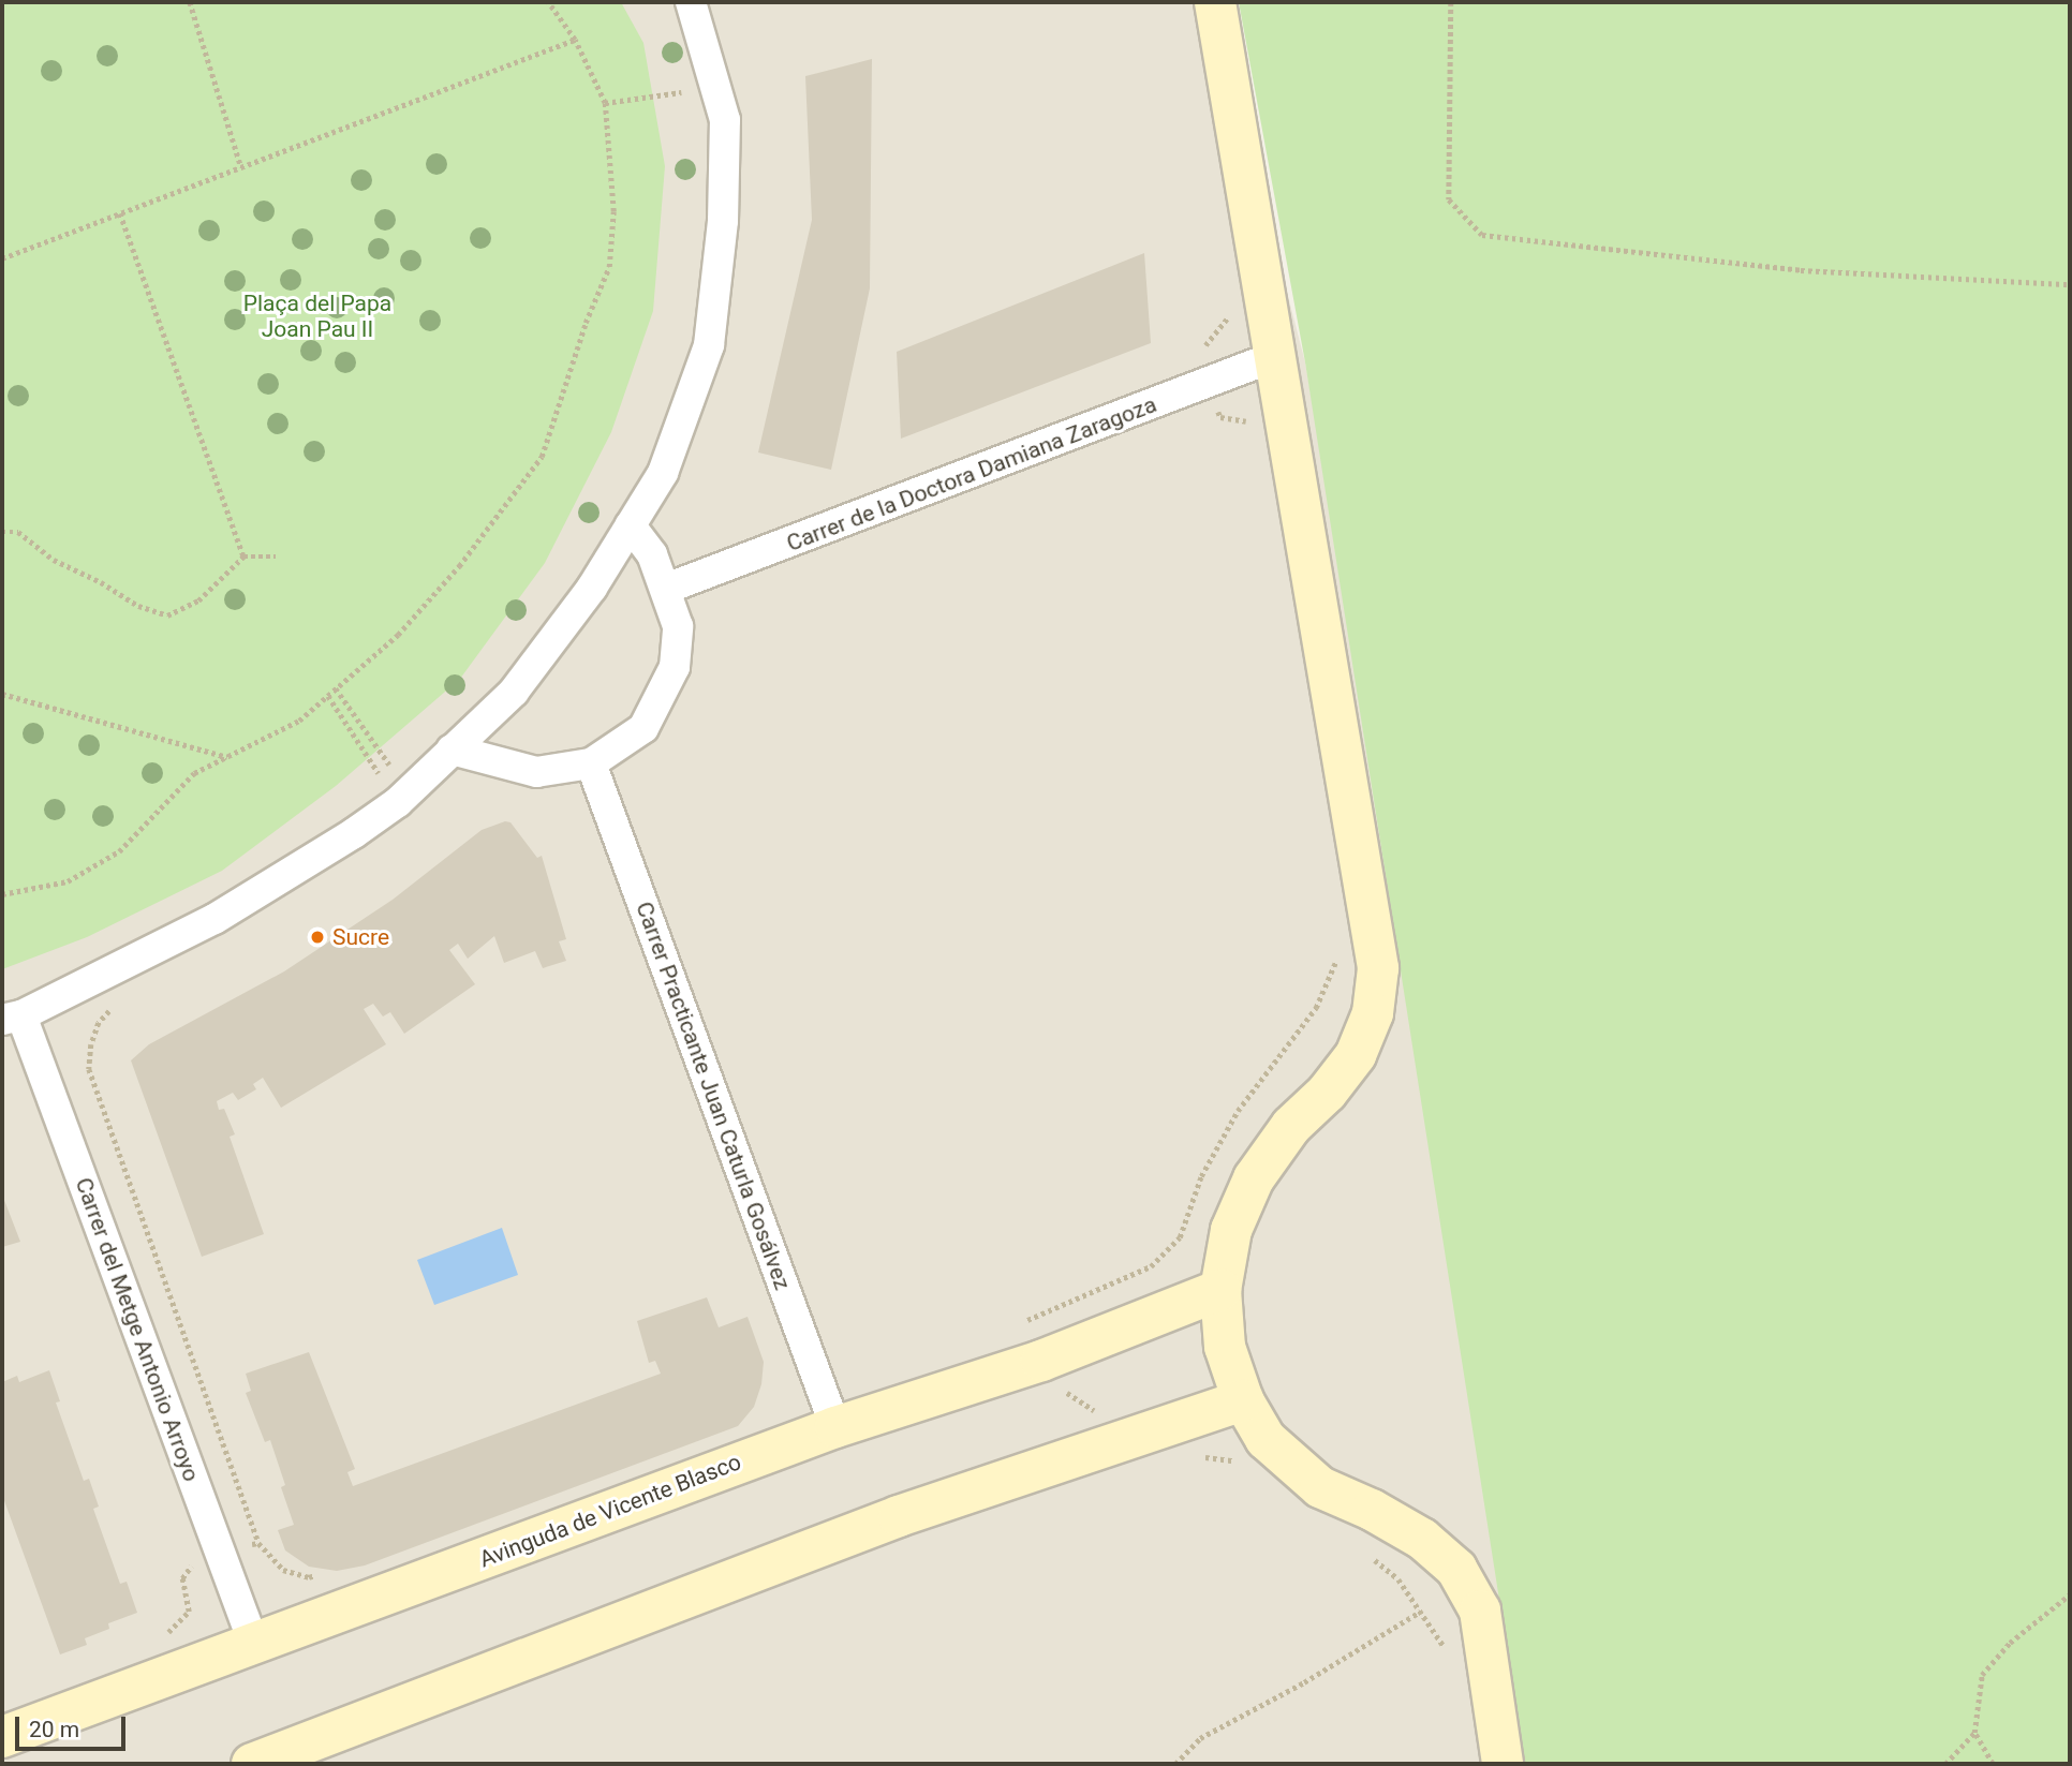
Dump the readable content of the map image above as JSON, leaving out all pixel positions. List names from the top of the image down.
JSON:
{
  "streets": {
    "street": [
      "Carrer de la Doctora Damiana Zaragoza",
      "Carrer Practicante Juan Caturla Gosálvez",
      "Carrer del Metge Antonio Arroyo",
      "Avinguda de Vicente Blasco"
    ]
  },
  "crossings": [
    ["Carrer Practicante Juan Caturla Gosálvez", "Avinguda de Vicente Blasco"],
    ["Carrer del Metge Antonio Arroyo", "Avinguda de Vicente Blasco"]
  ],
  "parks": ["Plaça del Papa Joan Pau II"],
  "places": ["Sucre"],
  "scale_bar": "20 m"
}
